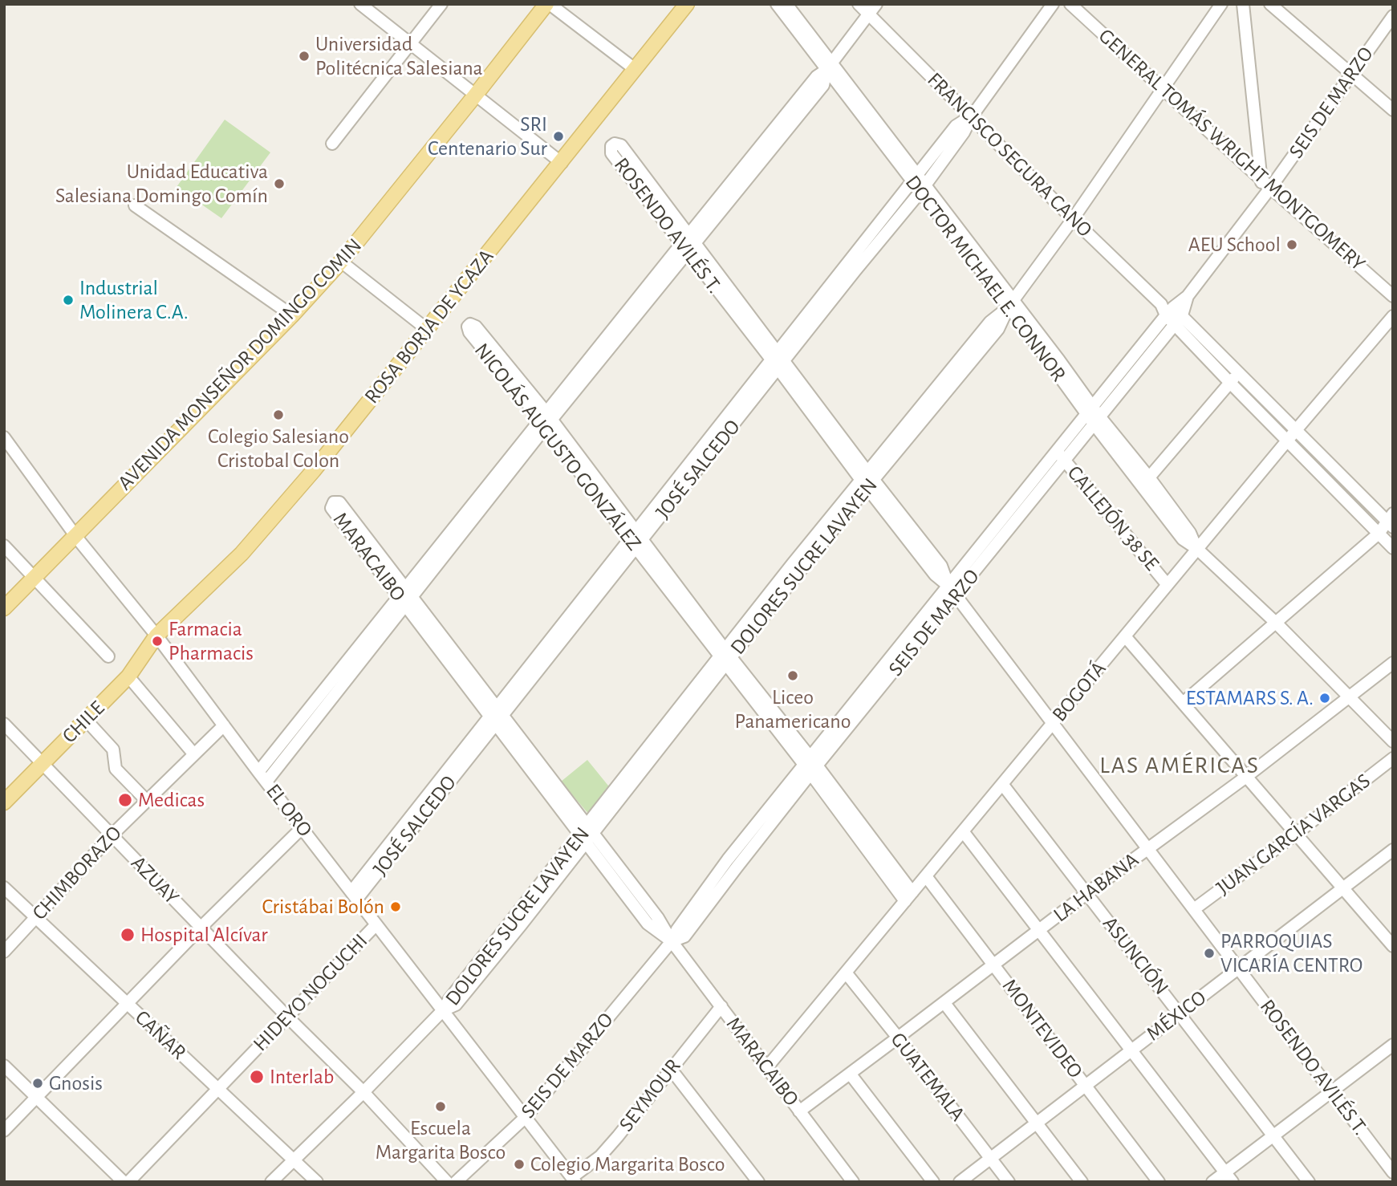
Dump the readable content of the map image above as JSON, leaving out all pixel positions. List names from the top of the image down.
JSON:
{
  "streets": {
    "main road": ["ROSA BORJA DE YCAZA", "AVENIDA MONSEÑOR DOMINGO COMIN", "CHILE"],
    "street": [
      "SEIS DE MARZO",
      "GENERAL TOMÁS WRIGHT MONTGOMERY",
      "FRANCISCO SEGURA CANO",
      "ROSENDO AVILÉS T.",
      "DOCTOR MICHAEL E. CONNOR",
      "NICOLÁS AUGUSTO GONZÁLEZ",
      "JOSÉ SALCEDO",
      "CALLEJÓN 38 SE",
      "MARACAIBO",
      "DOLORES SUCRE LAVAYEN",
      "BOGOTÁ",
      "EL ORO",
      "JUAN GARCÍA VARGAS",
      "CHIMBORAZO",
      "AZUAY",
      "LA HABANA",
      "ASUNCIÓN",
      "HIDEYO NOGUCHI",
      "MÉXICO",
      "MONTEVIDEO",
      "CAÑAR",
      "GUATEMALA",
      "SEYMOUR"
    ]
  },
  "crossings": [
    ["SEIS DE MARZO", "GENERAL TOMÁS WRIGHT MONTGOMERY"],
    ["SEIS DE MARZO", "FRANCISCO SEGURA CANO"],
    ["SEIS DE MARZO", "ROSENDO AVILÉS T."],
    ["SEIS DE MARZO", "DOCTOR MICHAEL E. CONNOR"],
    ["SEIS DE MARZO", "NICOLÁS AUGUSTO GONZÁLEZ"],
    ["SEIS DE MARZO", "CALLEJÓN 38 SE"],
    ["SEIS DE MARZO", "MARACAIBO"],
    ["SEIS DE MARZO", "EL ORO"],
    ["GENERAL TOMÁS WRIGHT MONTGOMERY", "DOLORES SUCRE LAVAYEN"],
    ["FRANCISCO SEGURA CANO", "JOSÉ SALCEDO"],
    ["FRANCISCO SEGURA CANO", "DOLORES SUCRE LAVAYEN"],
    ["FRANCISCO SEGURA CANO", "BOGOTÁ"],
    ["ROSENDO AVILÉS T.", "JOSÉ SALCEDO"],
    ["ROSENDO AVILÉS T.", "DOLORES SUCRE LAVAYEN"],
    ["ROSENDO AVILÉS T.", "BOGOTÁ"],
    ["ROSENDO AVILÉS T.", "JUAN GARCÍA VARGAS"],
    ["ROSENDO AVILÉS T.", "LA HABANA"],
    ["ROSENDO AVILÉS T.", "MÉXICO"],
    ["DOCTOR MICHAEL E. CONNOR", "JOSÉ SALCEDO"],
    ["DOCTOR MICHAEL E. CONNOR", "DOLORES SUCRE LAVAYEN"],
    ["DOCTOR MICHAEL E. CONNOR", "BOGOTÁ"],
    ["DOCTOR MICHAEL E. CONNOR", "LA HABANA"],
    ["ROSA BORJA DE YCAZA", "CHILE"],
    ["ROSA BORJA DE YCAZA", "EL ORO"],
    ["AVENIDA MONSEÑOR DOMINGO COMIN", "EL ORO"],
    ["NICOLÁS AUGUSTO GONZÁLEZ", "JOSÉ SALCEDO"],
    ["NICOLÁS AUGUSTO GONZÁLEZ", "DOLORES SUCRE LAVAYEN"],
    ["NICOLÁS AUGUSTO GONZÁLEZ", "BOGOTÁ"],
    ["JOSÉ SALCEDO", "MARACAIBO"],
    ["JOSÉ SALCEDO", "EL ORO"],
    ["CALLEJÓN 38 SE", "BOGOTÁ"],
    ["MARACAIBO", "DOLORES SUCRE LAVAYEN"],
    ["MARACAIBO", "BOGOTÁ"],
    ["MARACAIBO", "LA HABANA"],
    ["MARACAIBO", "SEYMOUR"],
    ["DOLORES SUCRE LAVAYEN", "EL ORO"],
    ["DOLORES SUCRE LAVAYEN", "AZUAY"],
    ["DOLORES SUCRE LAVAYEN", "CAÑAR"],
    ["BOGOTÁ", "ASUNCIÓN"],
    ["BOGOTÁ", "MONTEVIDEO"],
    ["BOGOTÁ", "GUATEMALA"],
    ["CHILE", "EL ORO"],
    ["CHILE", "AZUAY"],
    ["EL ORO", "CHIMBORAZO"],
    ["EL ORO", "HIDEYO NOGUCHI"],
    ["EL ORO", "SEYMOUR"],
    ["CHIMBORAZO", "AZUAY"],
    ["CHIMBORAZO", "CAÑAR"],
    ["AZUAY", "HIDEYO NOGUCHI"],
    ["LA HABANA", "ASUNCIÓN"],
    ["LA HABANA", "MONTEVIDEO"],
    ["LA HABANA", "GUATEMALA"],
    ["ASUNCIÓN", "MÉXICO"],
    ["HIDEYO NOGUCHI", "CAÑAR"],
    ["MÉXICO", "MONTEVIDEO"],
    ["MÉXICO", "GUATEMALA"]
  ],
  "districts": ["LAS AMÉRICAS"],
  "places": [
    "Universidad Politécnica Salesiana",
    "SRI Centenario Sur",
    "Unidad Educativa Salesiana Domingo Comín",
    "AEU School",
    "Industrial Molinera C.A.",
    "Colegio Salesiano Cristobal Colon",
    "Farmacia Pharmacis",
    "Liceo Panamericano",
    "ESTAMARS S. A.",
    "Medicas",
    "Cristábai Bolón",
    "Hospital Alcívar",
    "PARROQUIAS VICARÍA CENTRO",
    "Interlab",
    "Gnosis",
    "Escuela Margarita Bosco",
    "Colegio Margarita Bosco"
  ]
}
